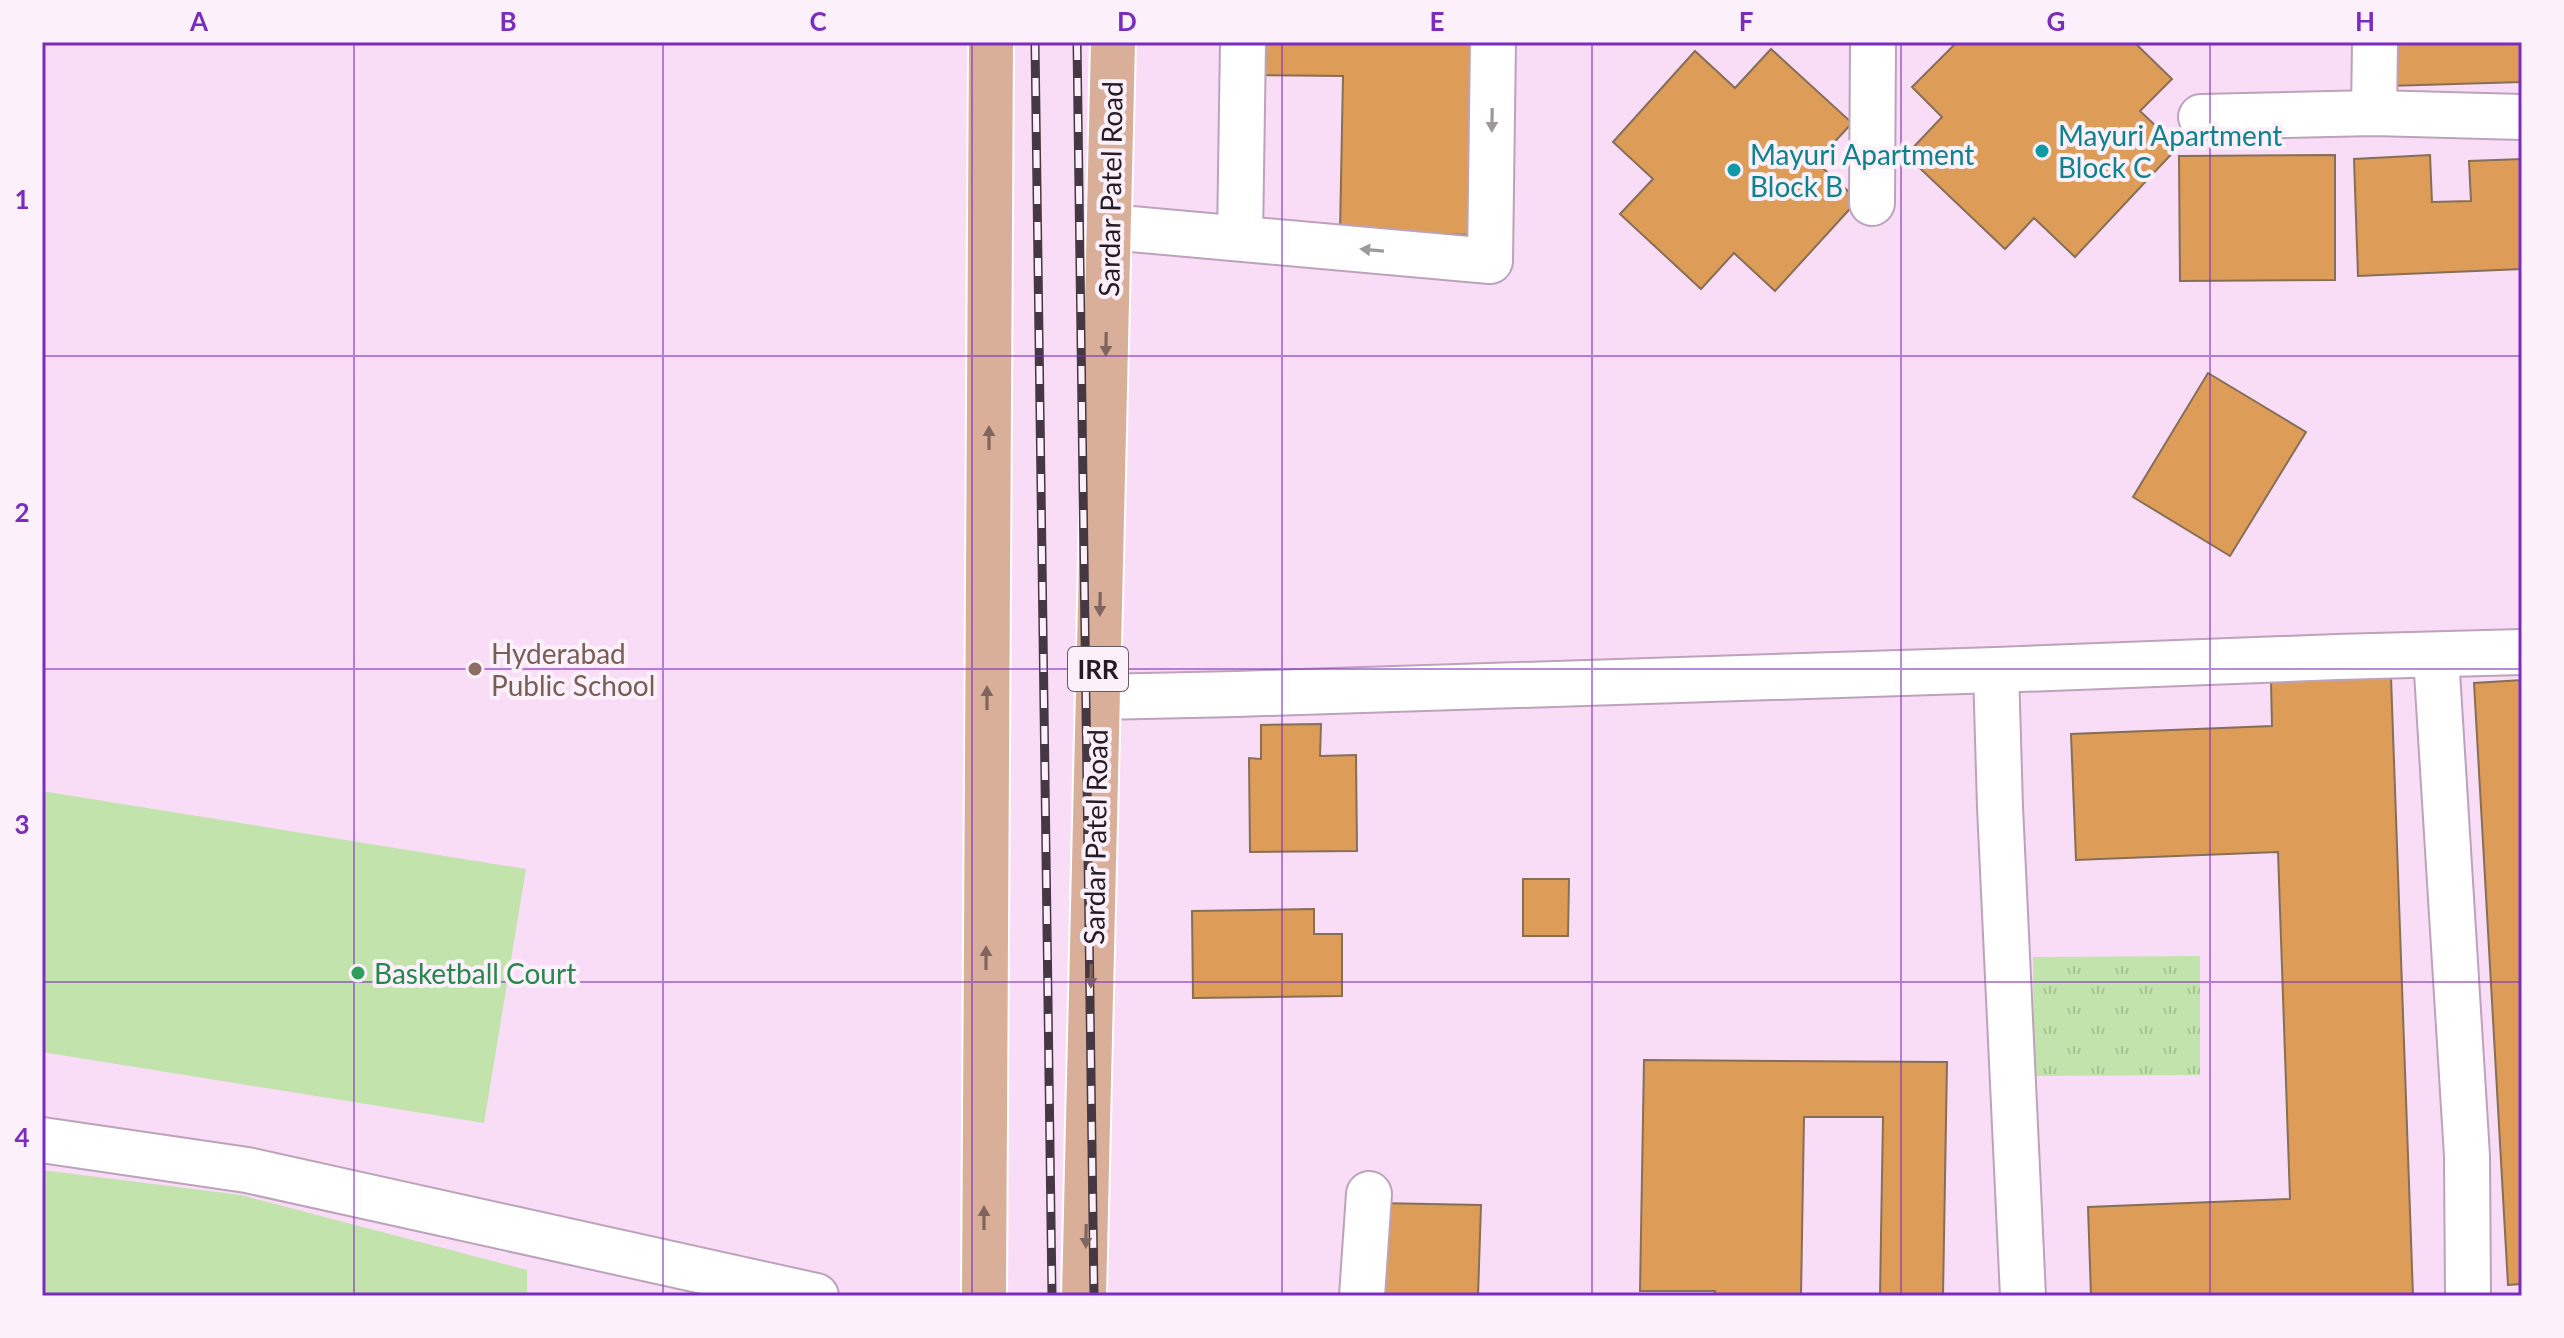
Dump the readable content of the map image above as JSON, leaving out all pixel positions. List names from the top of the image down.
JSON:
{
  "streets": {
    "main road": ["Sardar Patel Road", "IRR"]
  },
  "places": [
    "Mayuri Apartment Block C",
    "Mayuri Apartment Block B",
    "Hyderabad Public School",
    "Basketball Court"
  ],
  "grid": {
    "columns": [
      "A",
      "B",
      "C",
      "D",
      "E",
      "F",
      "G",
      "H"
    ],
    "rows": [
      "1",
      "2",
      "3",
      "4"
    ]
  }
}
